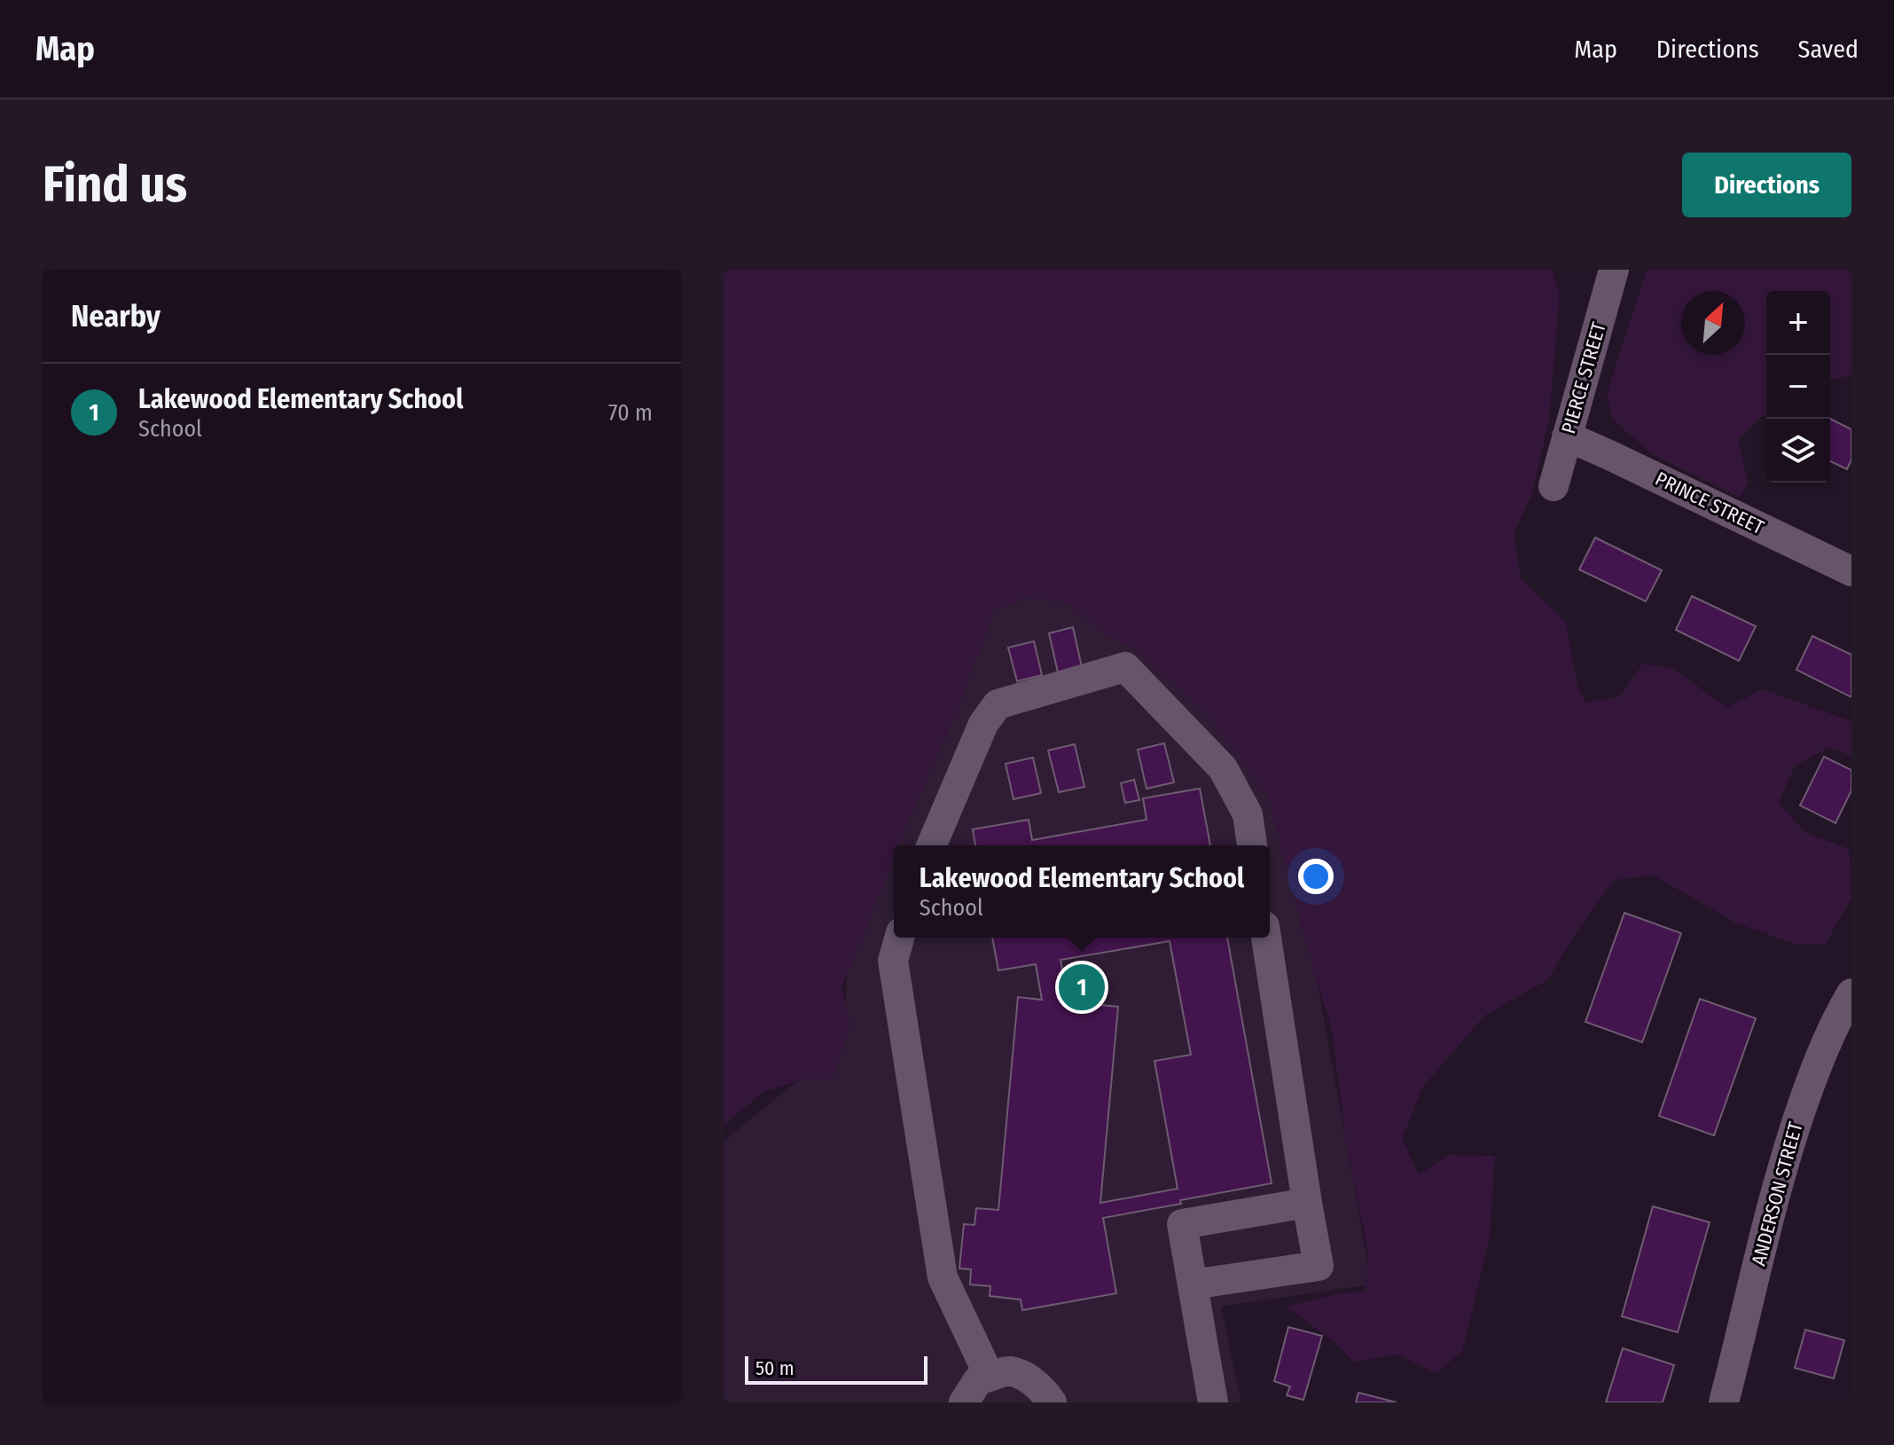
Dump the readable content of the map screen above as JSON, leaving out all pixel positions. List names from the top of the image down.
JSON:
{
  "streets": {
    "street": ["PIERCE STREET", "PRINCE STREET", "ANDERSON STREET"]
  },
  "crossings": [
    ["PIERCE STREET", "PRINCE STREET"]
  ],
  "scale_bar": "50 m",
  "north": "top right",
  "page": {
    "header": "Map",
    "nav": ["Map", "Directions", "Saved"],
    "buttons": "Directions",
    "title": "Find us",
    "heading": "Nearby",
    "map_buttons": ["+", "−"],
    "list": [
      {
        "mark": "1",
        "name": "Lakewood Elementary School",
        "note": "School",
        "value": "70 m"
      }
    ],
    "popup": ["Lakewood Elementary School", "School"],
    "pins": "1",
    "scale": "50 m"
  }
}
